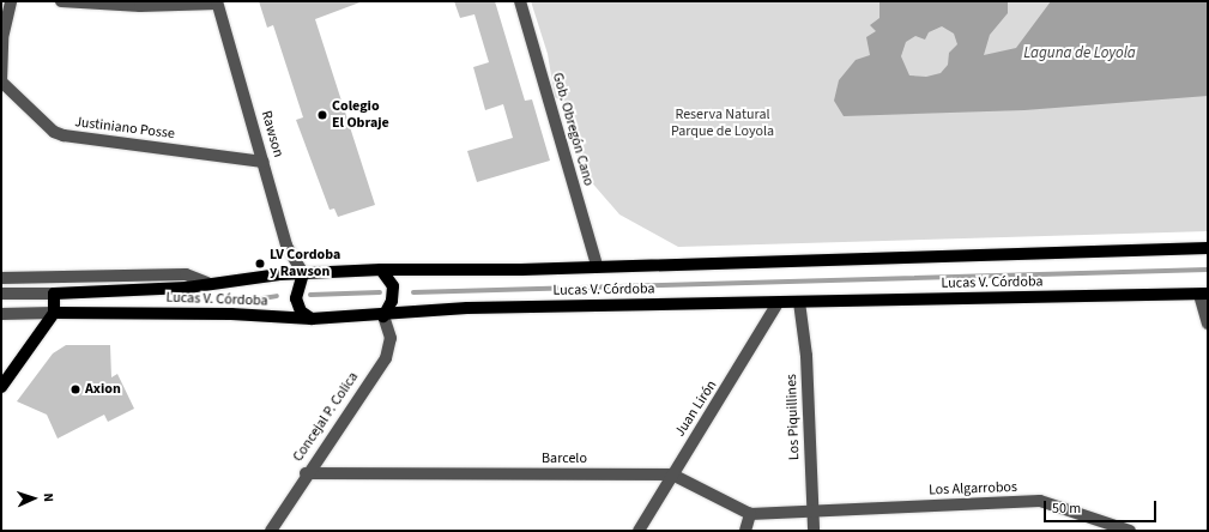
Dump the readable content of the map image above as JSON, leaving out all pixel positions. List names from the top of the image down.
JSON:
{
  "streets": {
    "main road": ["Lucas V. Córdoba"],
    "street": [
      "Justiniano Posse",
      "Gob. Obregón Cano",
      "Rawson",
      "Juan Lirón",
      "Concejal P. Colica",
      "Los Piquillines",
      "Barcelo",
      "Los Algarrobos"
    ]
  },
  "crossings": [
    ["Justiniano Posse", "Rawson"],
    ["Gob. Obregón Cano", "Lucas V. Córdoba"],
    ["Rawson", "Lucas V. Córdoba"],
    ["Lucas V. Córdoba", "Juan Lirón"],
    ["Lucas V. Córdoba", "Concejal P. Colica"],
    ["Lucas V. Córdoba", "Los Piquillines"],
    ["Juan Lirón", "Barcelo"],
    ["Concejal P. Colica", "Barcelo"],
    ["Los Piquillines", "Los Algarrobos"]
  ],
  "water": ["Laguna de Loyola"],
  "parks": ["Reserva Natural Parque de Loyola"],
  "places": ["Colegio El Obraje", "LV Cordoba y Rawson", "Axion"],
  "scale_bar": "50 m",
  "north": "right"
}
